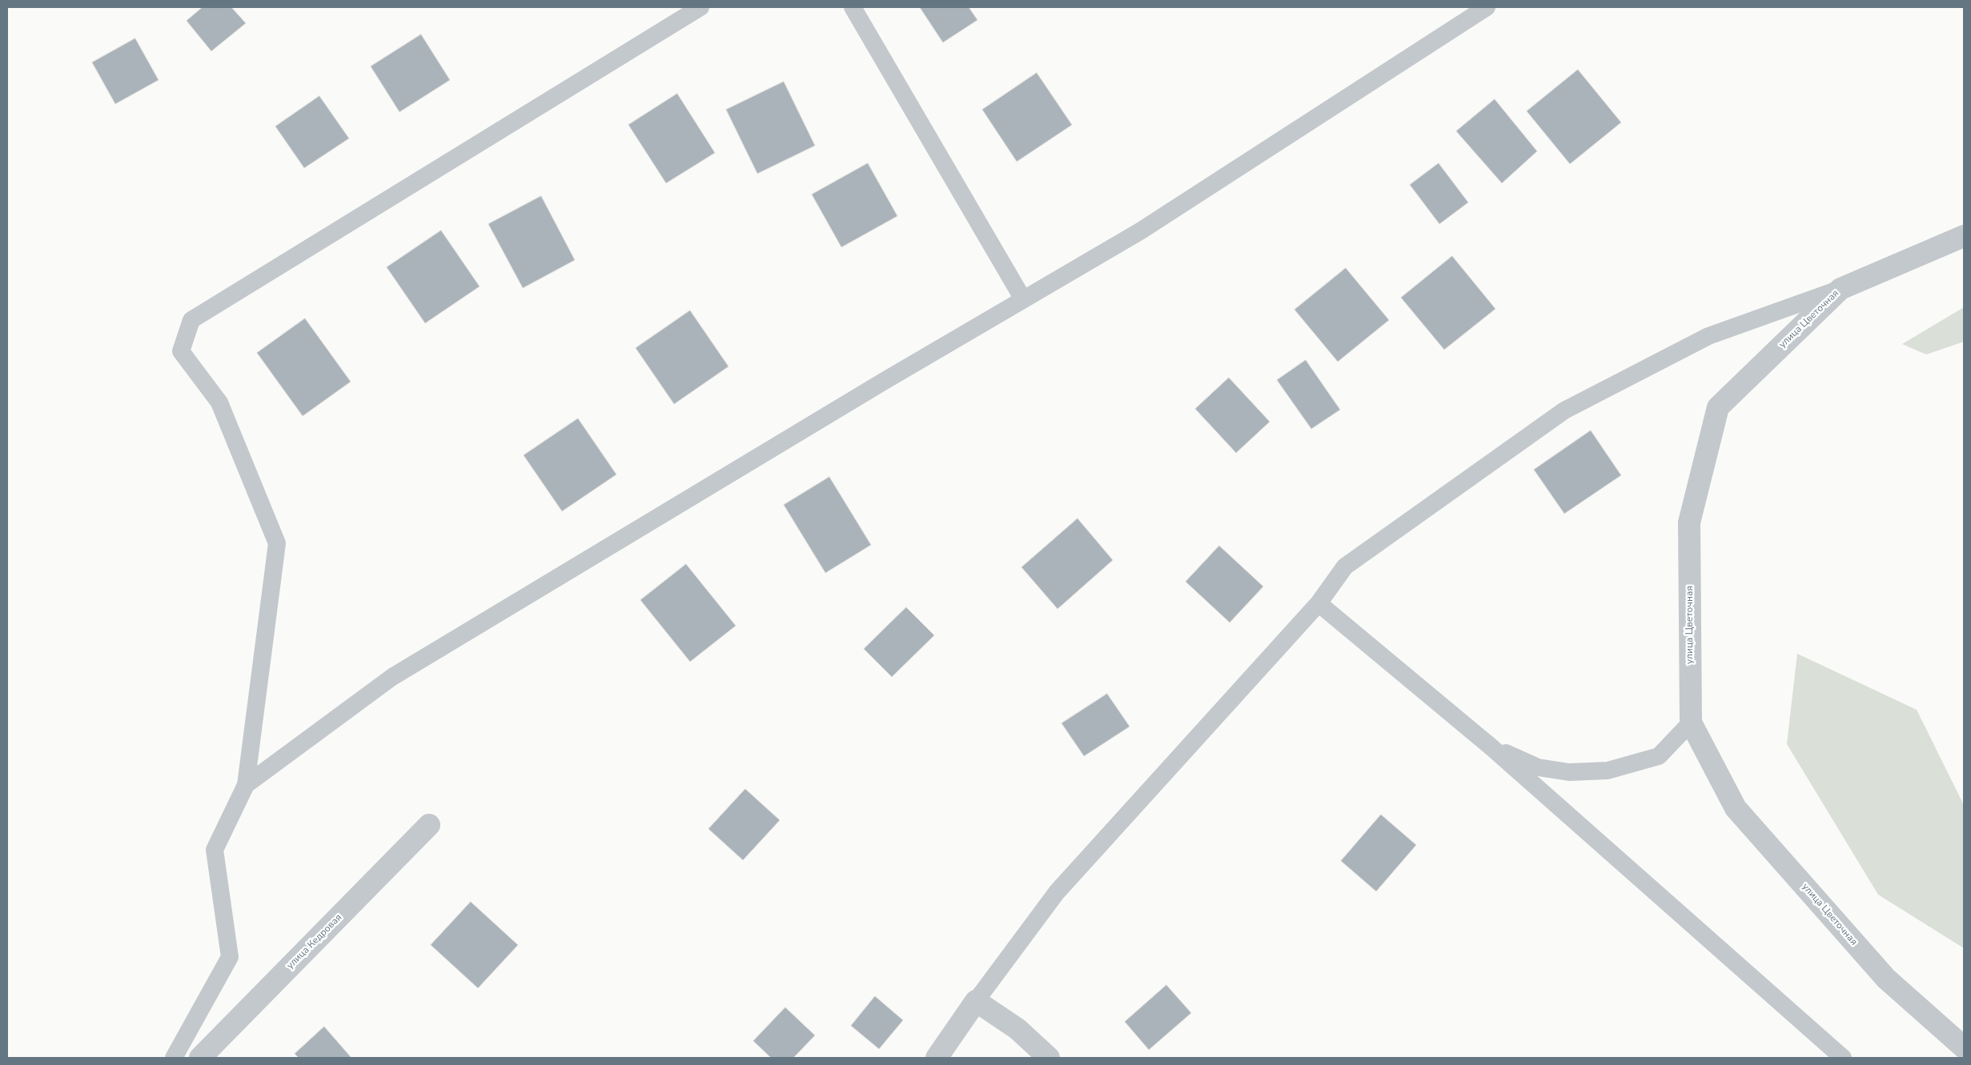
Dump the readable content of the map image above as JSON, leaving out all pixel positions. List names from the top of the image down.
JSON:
{
  "streets": {
    "street": ["улица Цветочная", "улица Кедровая"]
  }
}
